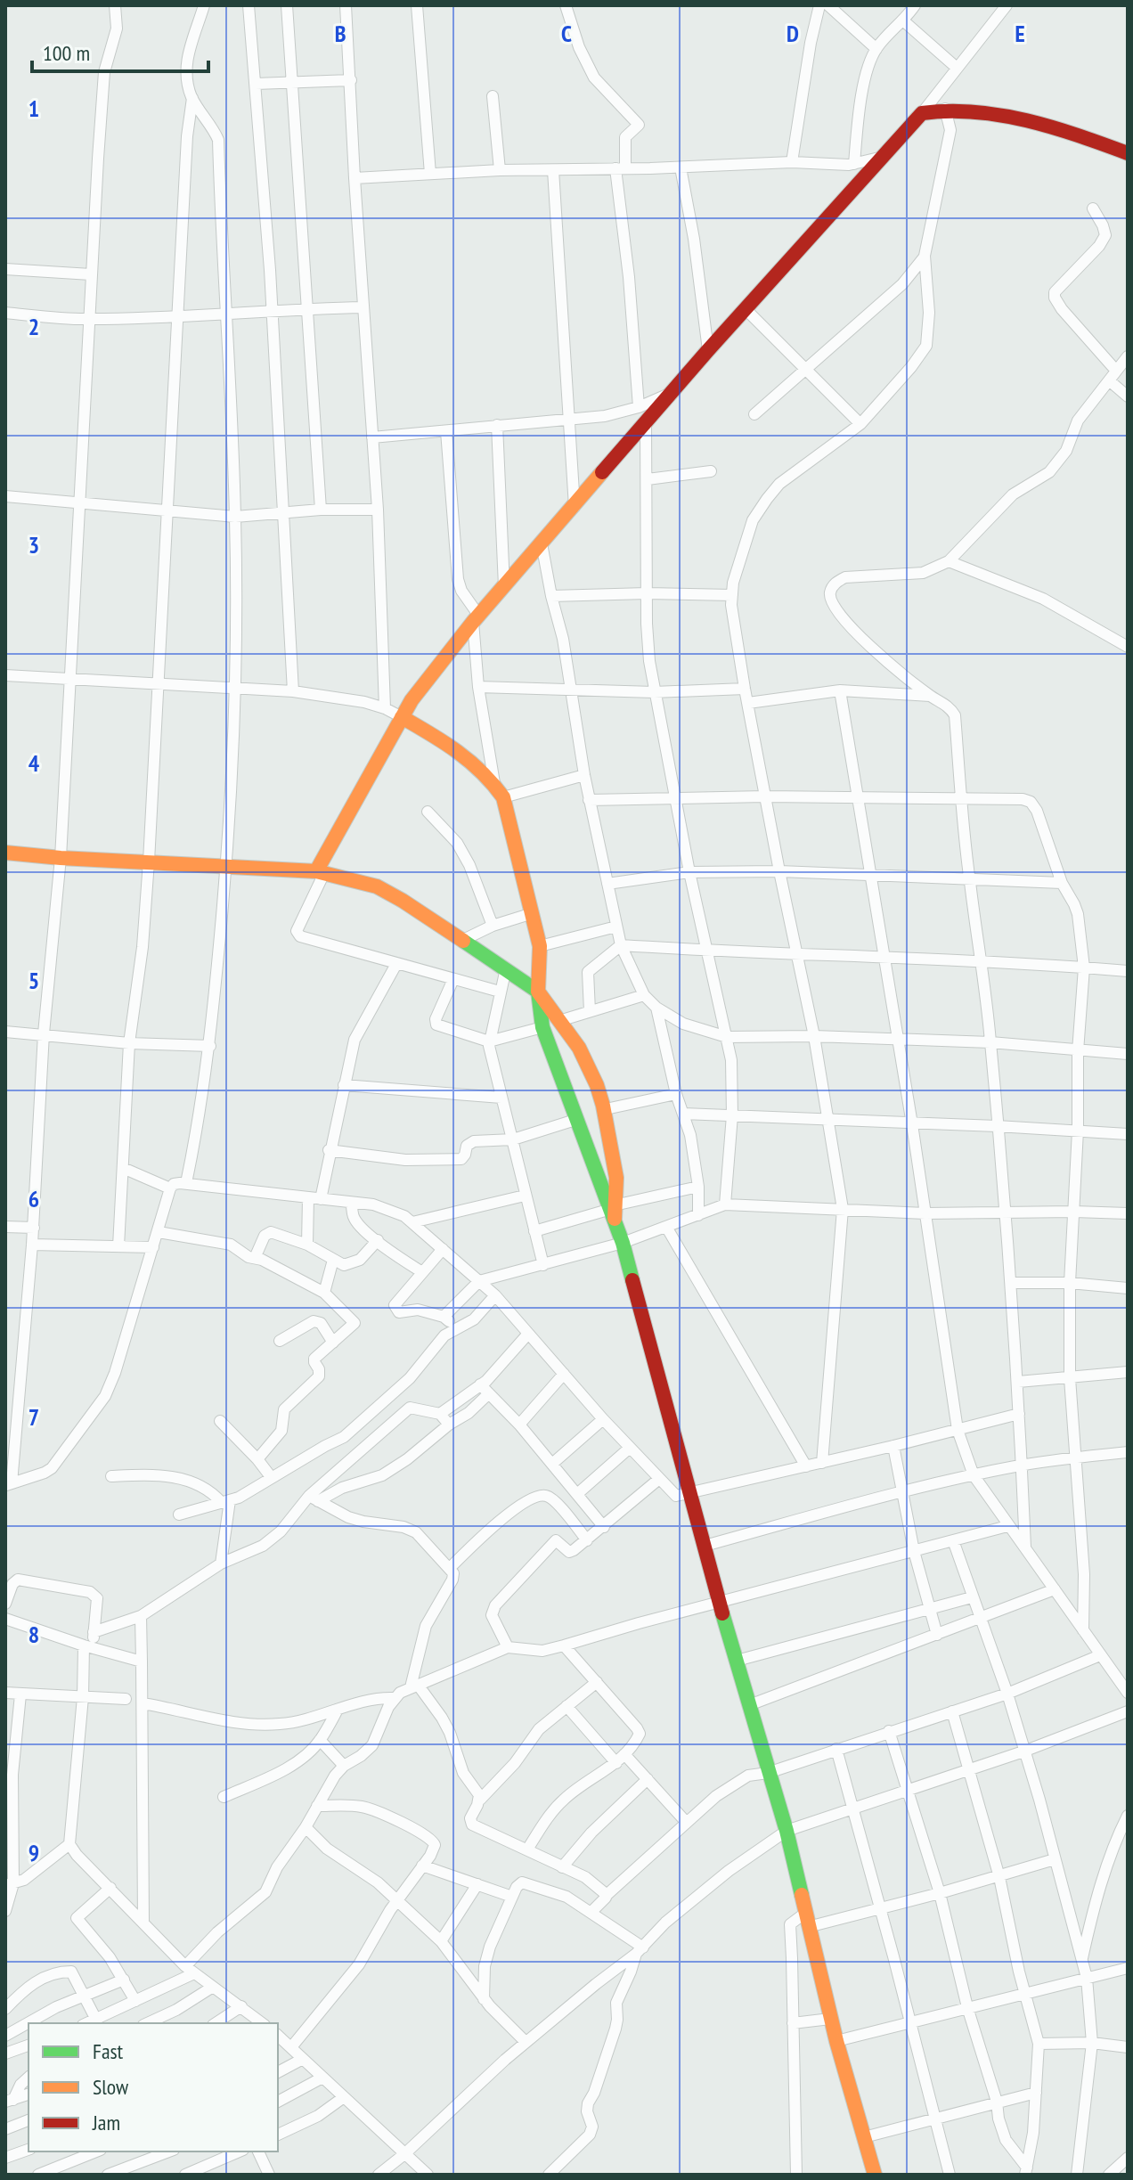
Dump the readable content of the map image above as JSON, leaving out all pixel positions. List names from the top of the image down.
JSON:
{
  "legend": ["Fast", "Slow", "Jam"],
  "scale_bar": "100 m",
  "grid": {
    "columns": [
      "B",
      "C",
      "D",
      "E"
    ],
    "rows": [
      "1",
      "2",
      "3",
      "4",
      "5",
      "6",
      "7",
      "8",
      "9"
    ]
  }
}
